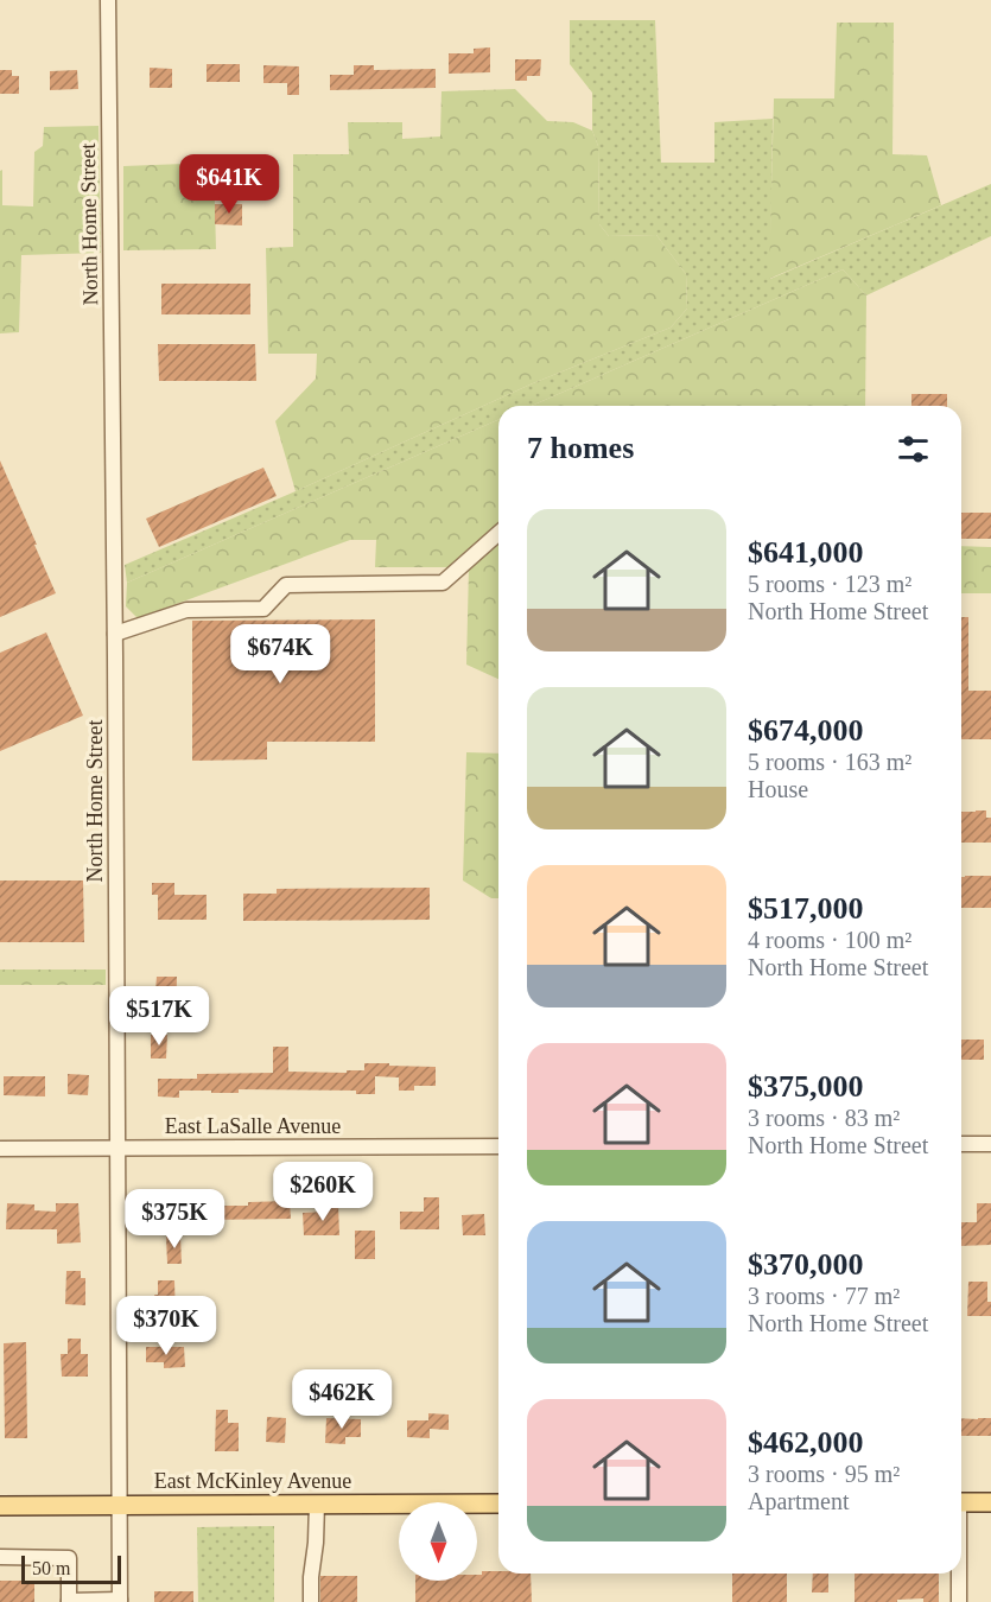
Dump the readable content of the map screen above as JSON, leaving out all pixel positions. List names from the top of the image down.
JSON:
{
  "streets": {
    "main road": ["East McKinley Avenue"],
    "street": ["North Home Street", "East LaSalle Avenue"]
  },
  "crossings": [
    ["North Home Street", "East LaSalle Avenue"],
    ["North Home Street", "East McKinley Avenue"]
  ],
  "scale_bar": "50 m",
  "north": "bottom",
  "page": {
    "price": [
      "$641K",
      "$674K",
      "$517K",
      "$260K",
      "$375K",
      "$370K",
      "$462K"
    ],
    "heading": "7 homes",
    "list": [
      {
        "name": "$641,000",
        "note": "5 rooms · 123 m² · North Home Street"
      },
      {
        "name": "$674,000",
        "note": "5 rooms · 163 m² · House"
      },
      {
        "name": "$517,000",
        "note": "4 rooms · 100 m² · North Home Street"
      },
      {
        "name": "$375,000",
        "note": "3 rooms · 83 m² · North Home Street"
      },
      {
        "name": "$370,000",
        "note": "3 rooms · 77 m² · North Home Street"
      },
      {
        "name": "$462,000",
        "note": "3 rooms · 95 m² · Apartment"
      }
    ],
    "scale": "50 m"
  }
}
